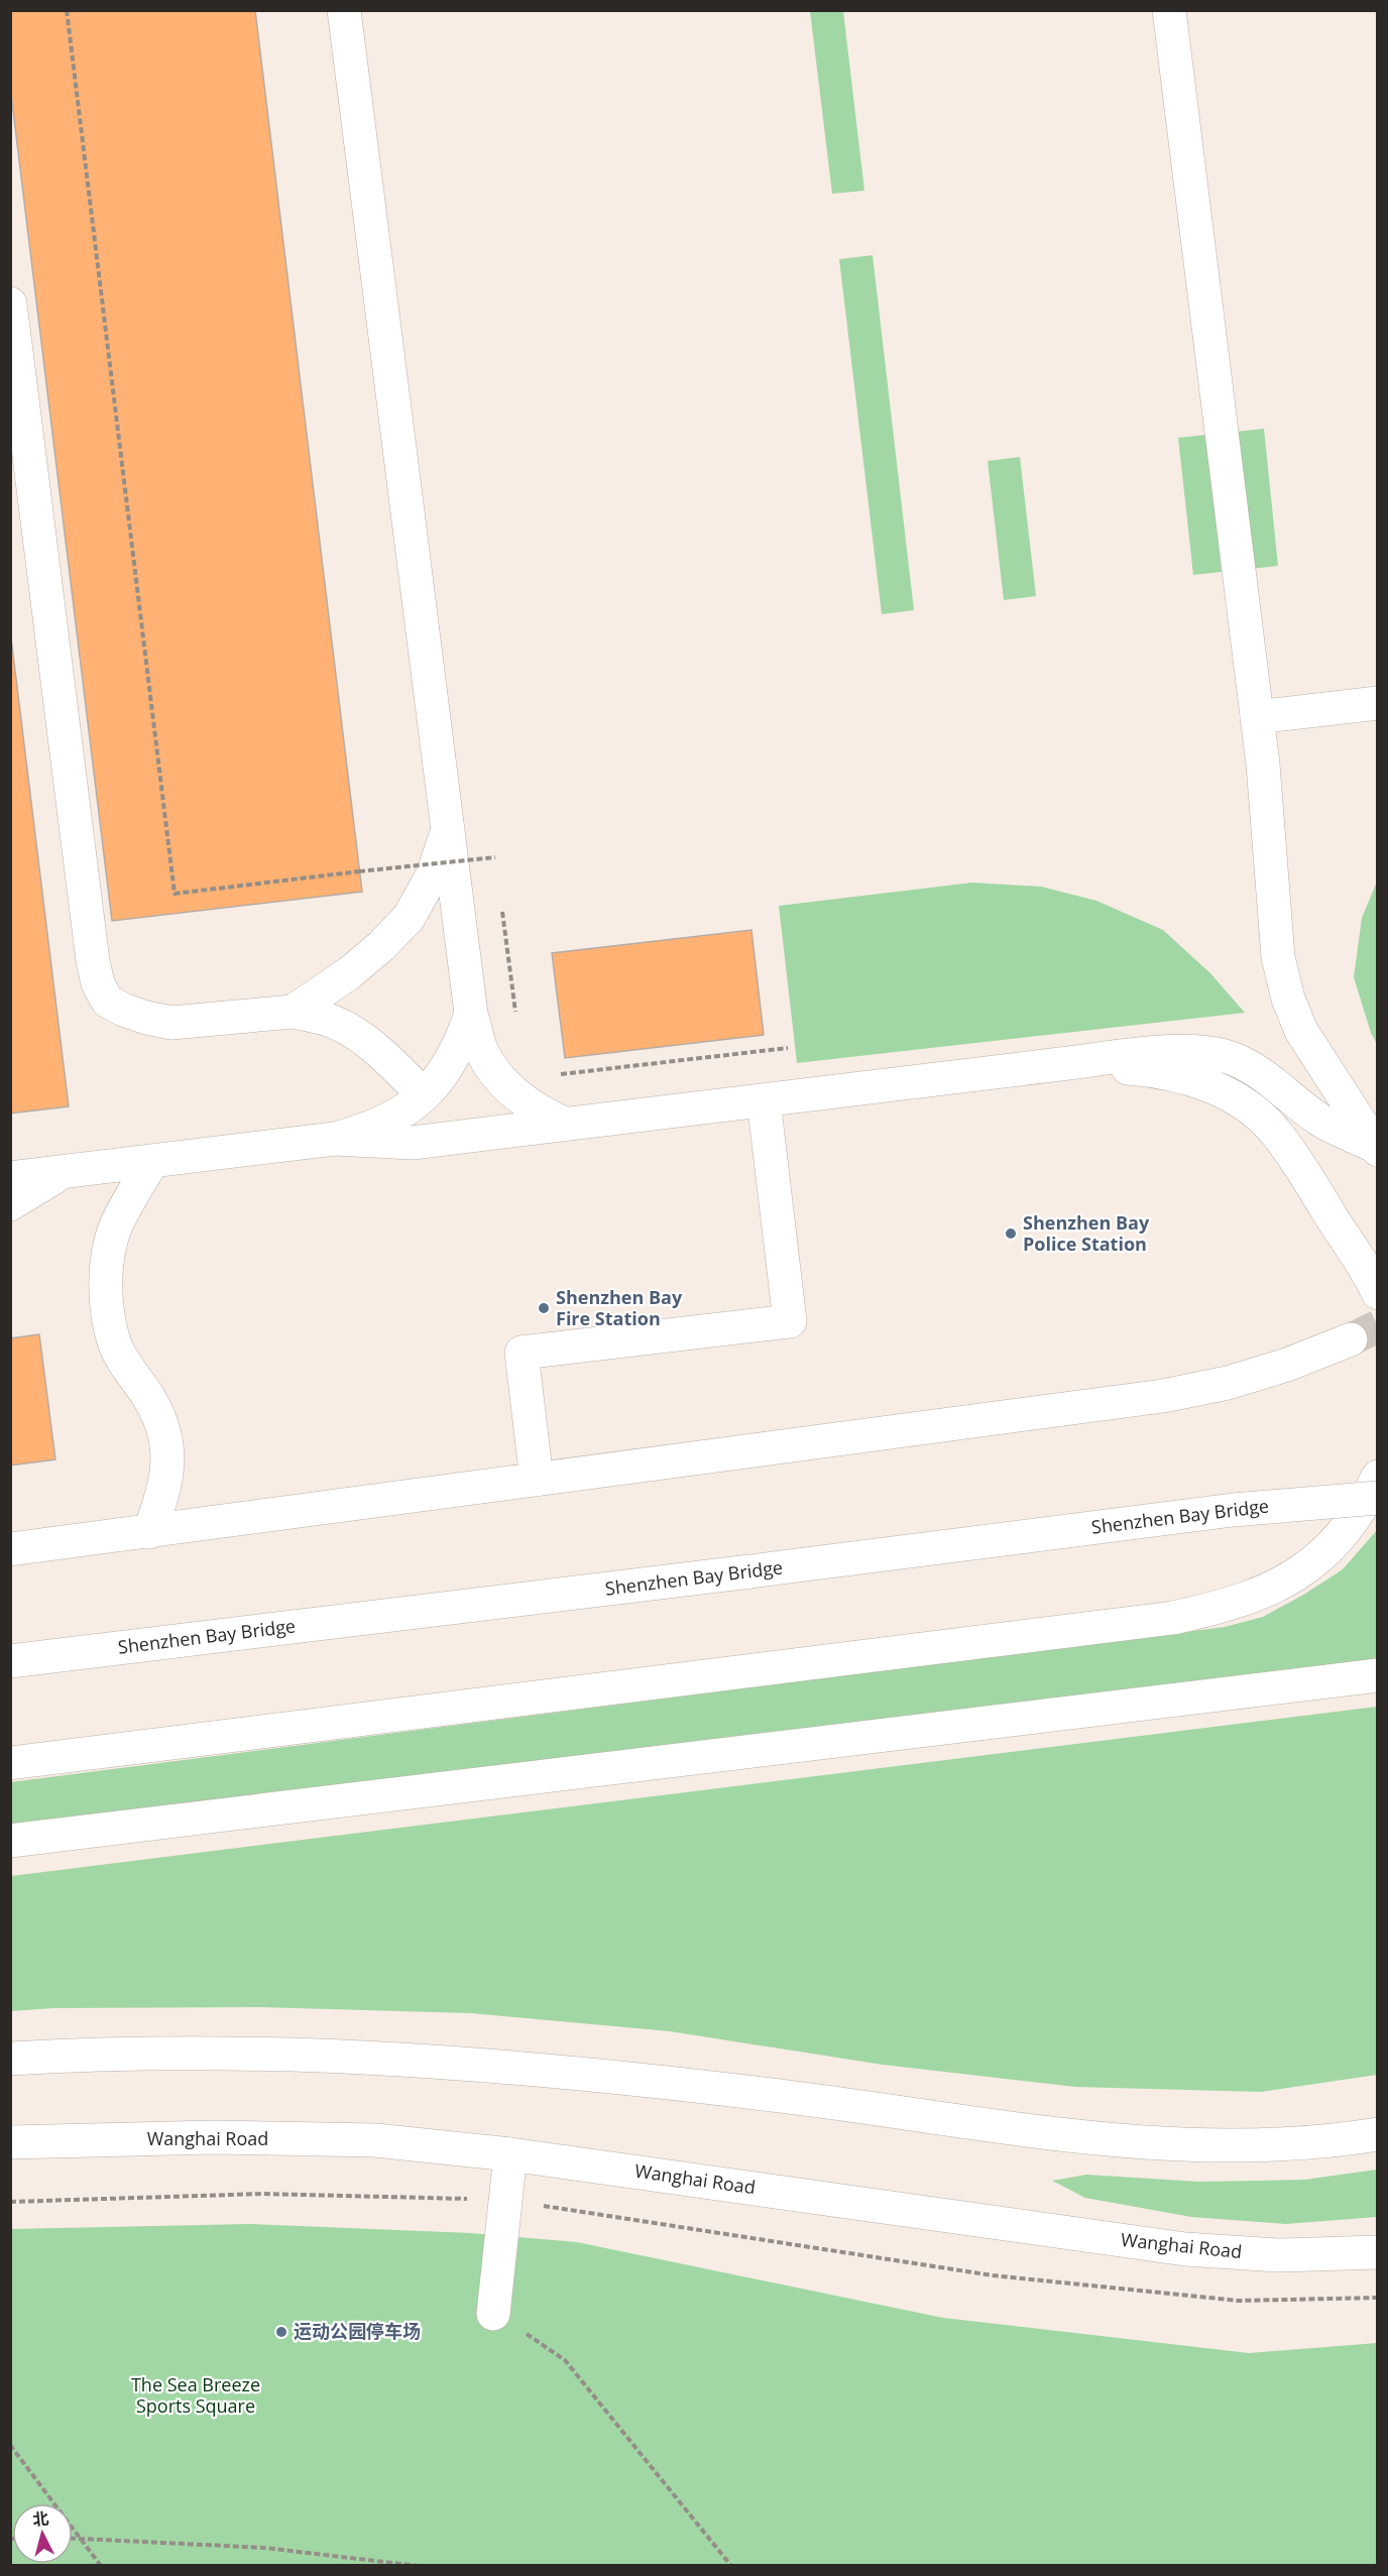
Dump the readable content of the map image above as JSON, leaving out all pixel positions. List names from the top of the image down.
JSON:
{
  "streets": {
    "main road": ["Shenzhen Bay Bridge", "Wanghai Road"]
  },
  "parks": ["The Sea Breeze Sports Square"],
  "places": ["Shenzhen Bay Police Station", "Shenzhen Bay Fire Station", "运动公园停车场"],
  "north": "top"
}
